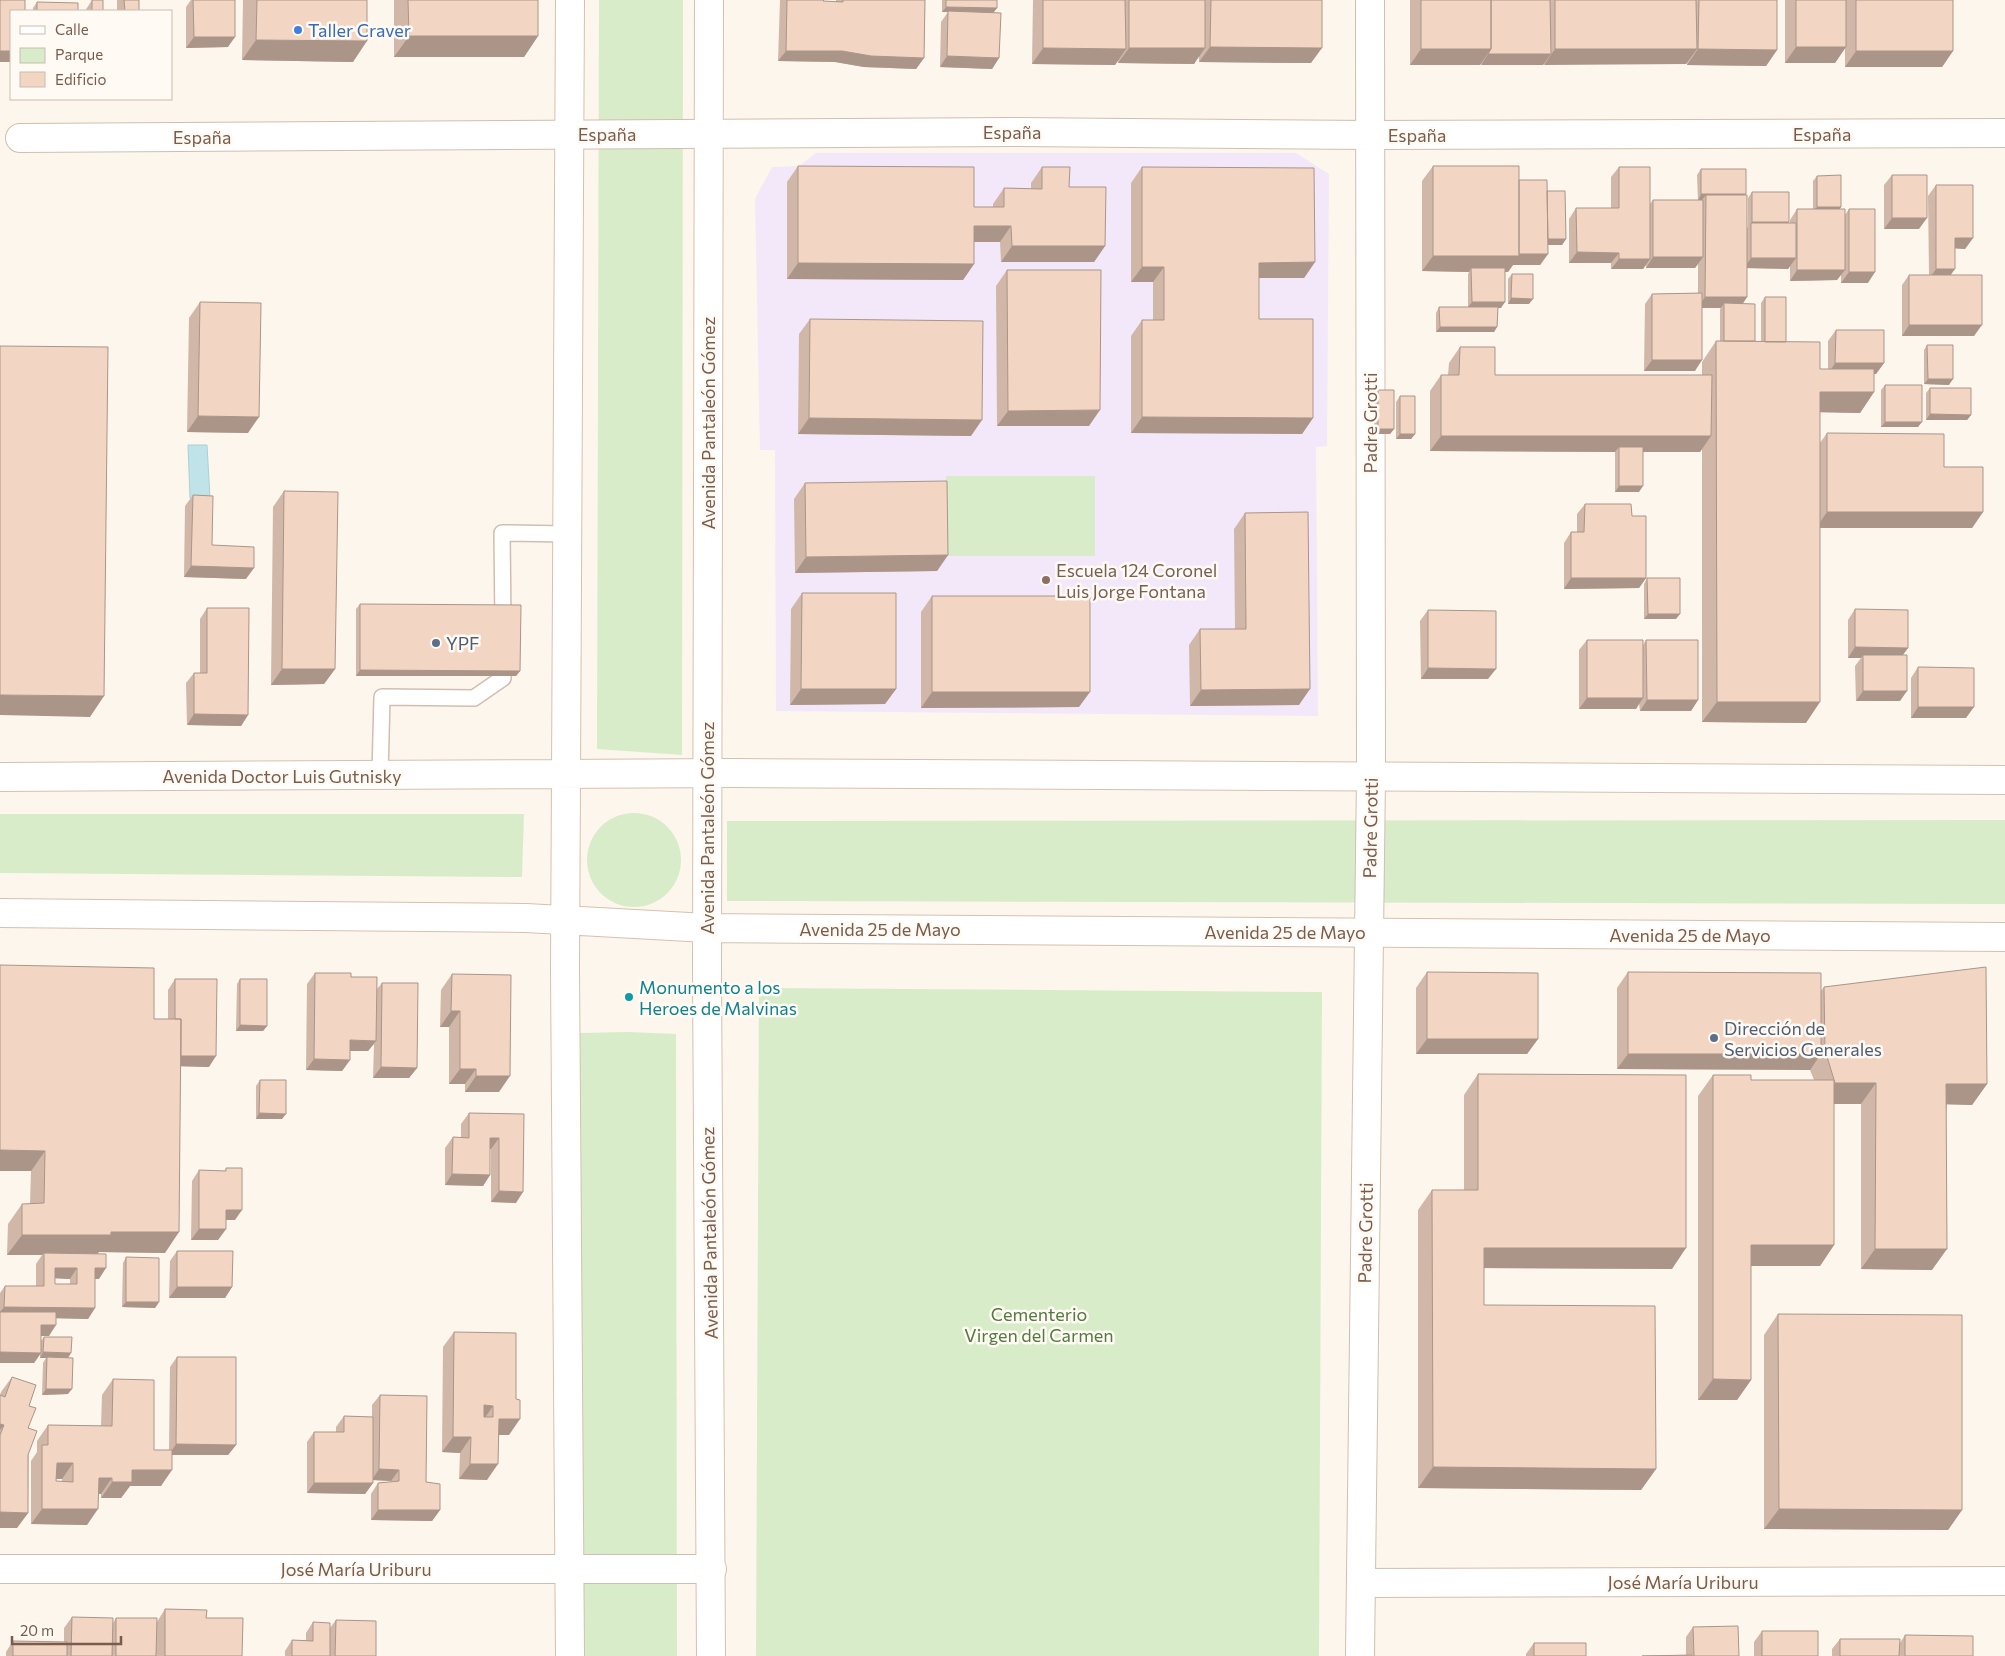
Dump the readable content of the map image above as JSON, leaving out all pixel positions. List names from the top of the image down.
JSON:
{
  "streets": {
    "main road": [
      "España",
      "Avenida Pantaleón Gómez",
      "Padre Grotti",
      "Avenida Doctor Luis Gutnisky",
      "Avenida 25 de Mayo",
      "José María Uriburu"
    ]
  },
  "crossings": [
    ["España", "Avenida Pantaleón Gómez"],
    ["España", "Padre Grotti"],
    ["Avenida Pantaleón Gómez", "Avenida 25 de Mayo"],
    ["Avenida Pantaleón Gómez", "José María Uriburu"],
    ["Padre Grotti", "Avenida 25 de Mayo"],
    ["Padre Grotti", "José María Uriburu"]
  ],
  "parks": ["Cementerio Virgen del Carmen"],
  "places": [
    "Taller Craver",
    "Escuela 124 Coronel Luis Jorge Fontana",
    "YPF",
    "Monumento a los Heroes de Malvinas",
    "Dirección de Servicios Generales"
  ],
  "legend": ["Calle", "Parque", "Edificio"],
  "scale_bar": "20 m"
}
